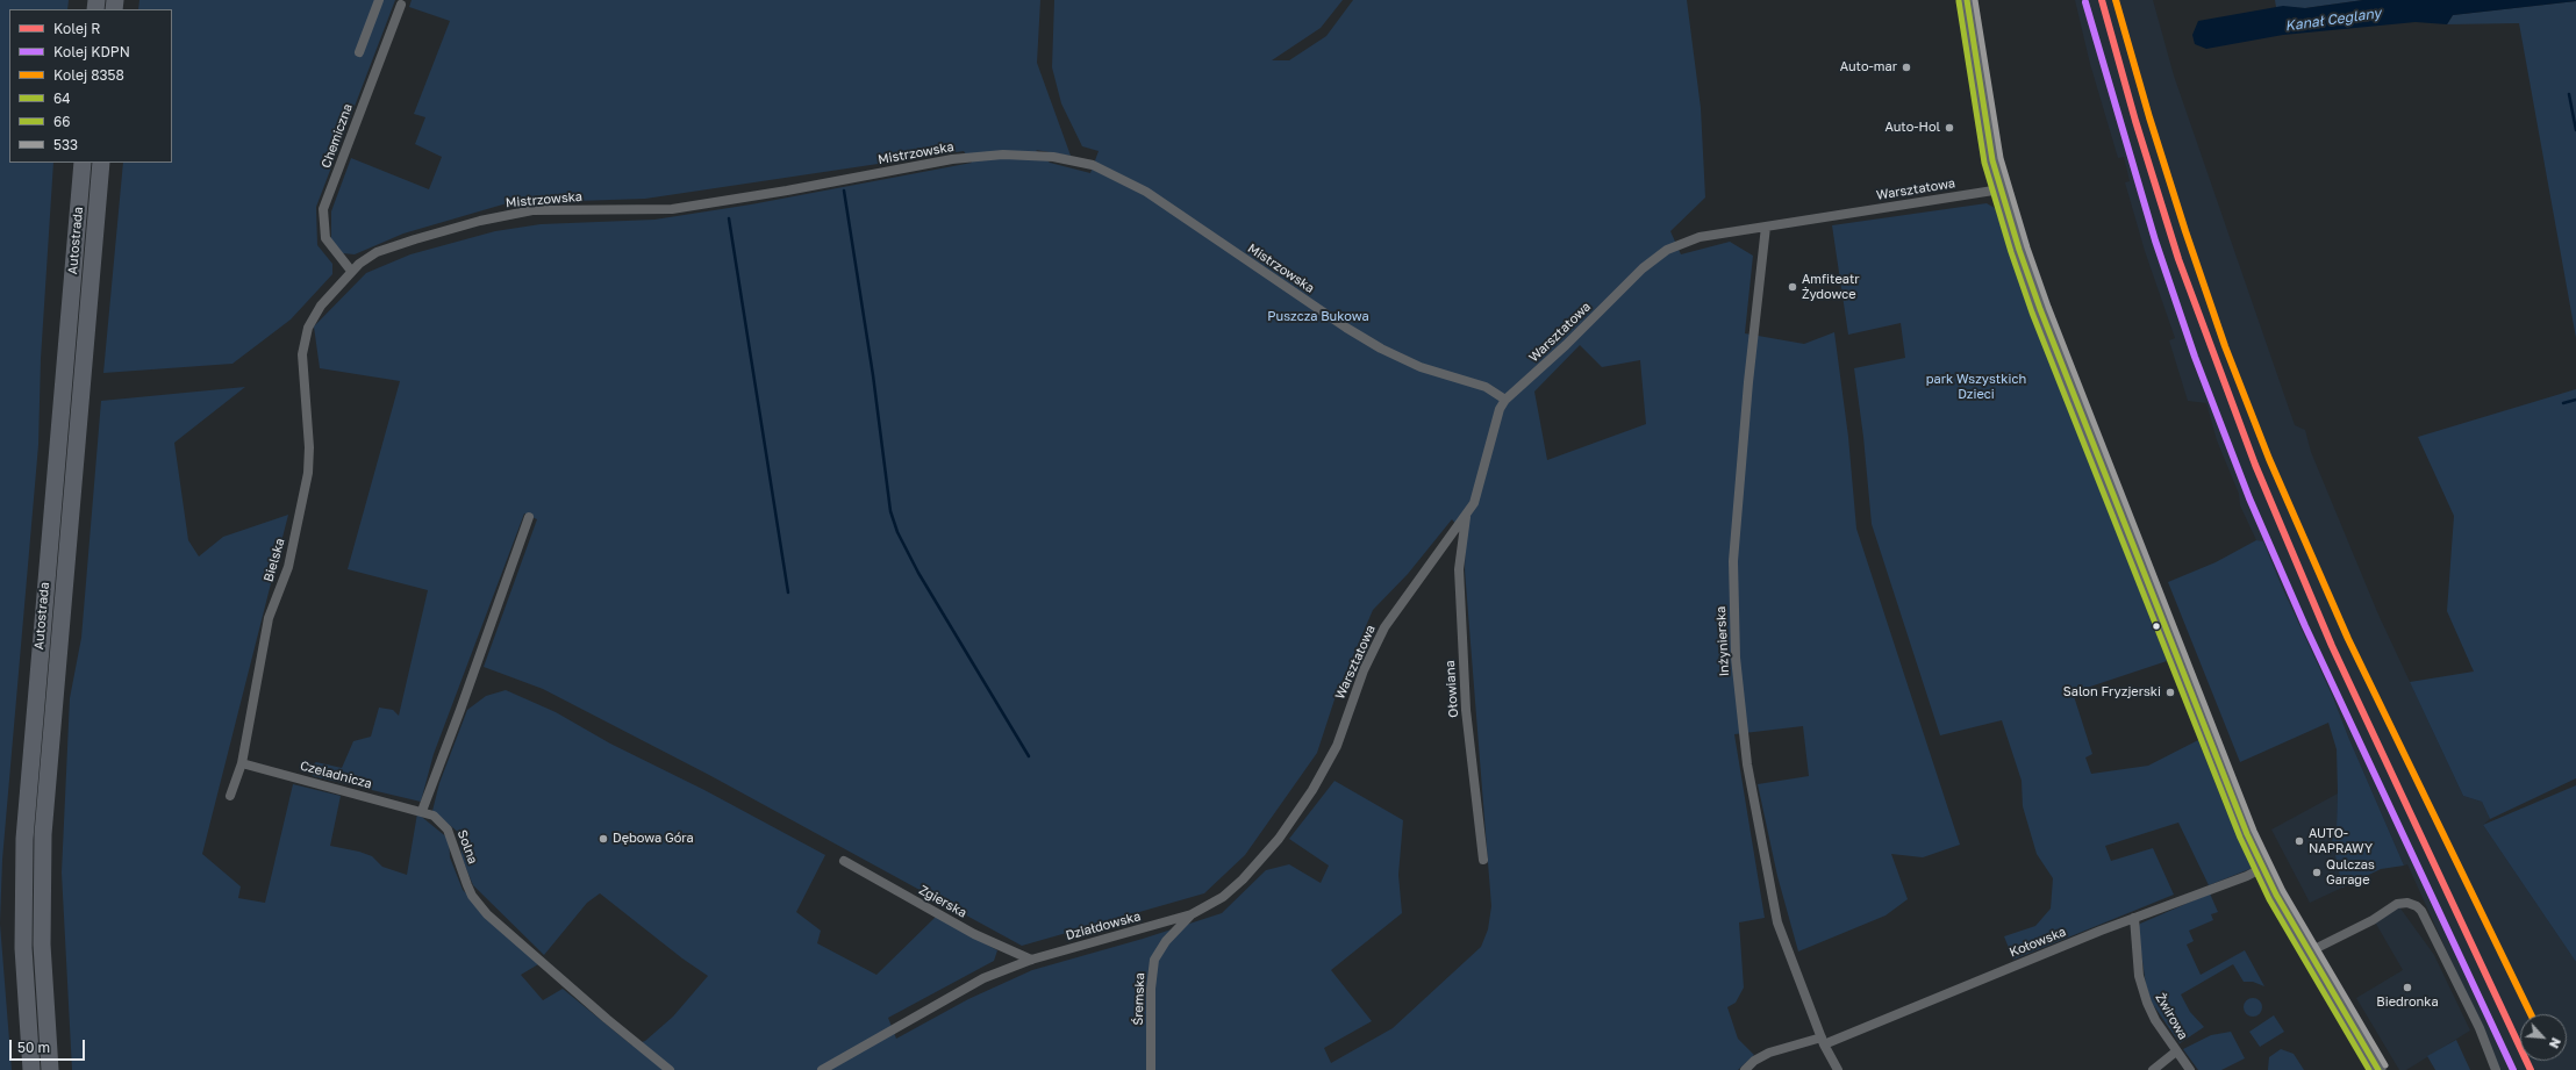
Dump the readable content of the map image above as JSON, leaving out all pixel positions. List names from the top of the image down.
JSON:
{
  "streets": {
    "highway": ["Autostrada"],
    "street": [
      "Chemiczna",
      "Mistrzowska",
      "Warsztatowa",
      "Bielska",
      "Inżynierska",
      "Ołowiana",
      "Czeladnicza",
      "Solna",
      "Zgierska",
      "Działdowska",
      "Kołowska",
      "Śremska",
      "Żwirowa"
    ]
  },
  "crossings": [
    ["Chemiczna", "Mistrzowska"],
    ["Mistrzowska", "Warsztatowa"],
    ["Mistrzowska", "Bielska"],
    ["Warsztatowa", "Inżynierska"],
    ["Warsztatowa", "Ołowiana"],
    ["Warsztatowa", "Działdowska"],
    ["Bielska", "Czeladnicza"],
    ["Inżynierska", "Kołowska"],
    ["Czeladnicza", "Solna"],
    ["Zgierska", "Działdowska"],
    ["Działdowska", "Śremska"],
    ["Kołowska", "Żwirowa"]
  ],
  "water": ["Kanał Ceglany"],
  "parks": ["Puszcza Bukowa", "park Wszystkich Dzieci"],
  "places": [
    "Auto-mar",
    "Auto-Hol",
    "Amfiteatr Żydowce",
    "Salon Fryzjerski",
    "Dębowa Góra",
    "AUTO- NAPRAWY",
    "Qulczas Garage",
    "Biedronka"
  ],
  "lines": [
    "rail line R",
    "rail line 8358",
    "transit line 64",
    "transit line 533",
    "transit line 66",
    "rail line KDPN"
  ],
  "legend": [
    "Kolej R",
    "Kolej KDPN",
    "Kolej 8358",
    "64",
    "66",
    "533"
  ],
  "scale_bar": "50 m",
  "north": "bottom right"
}
